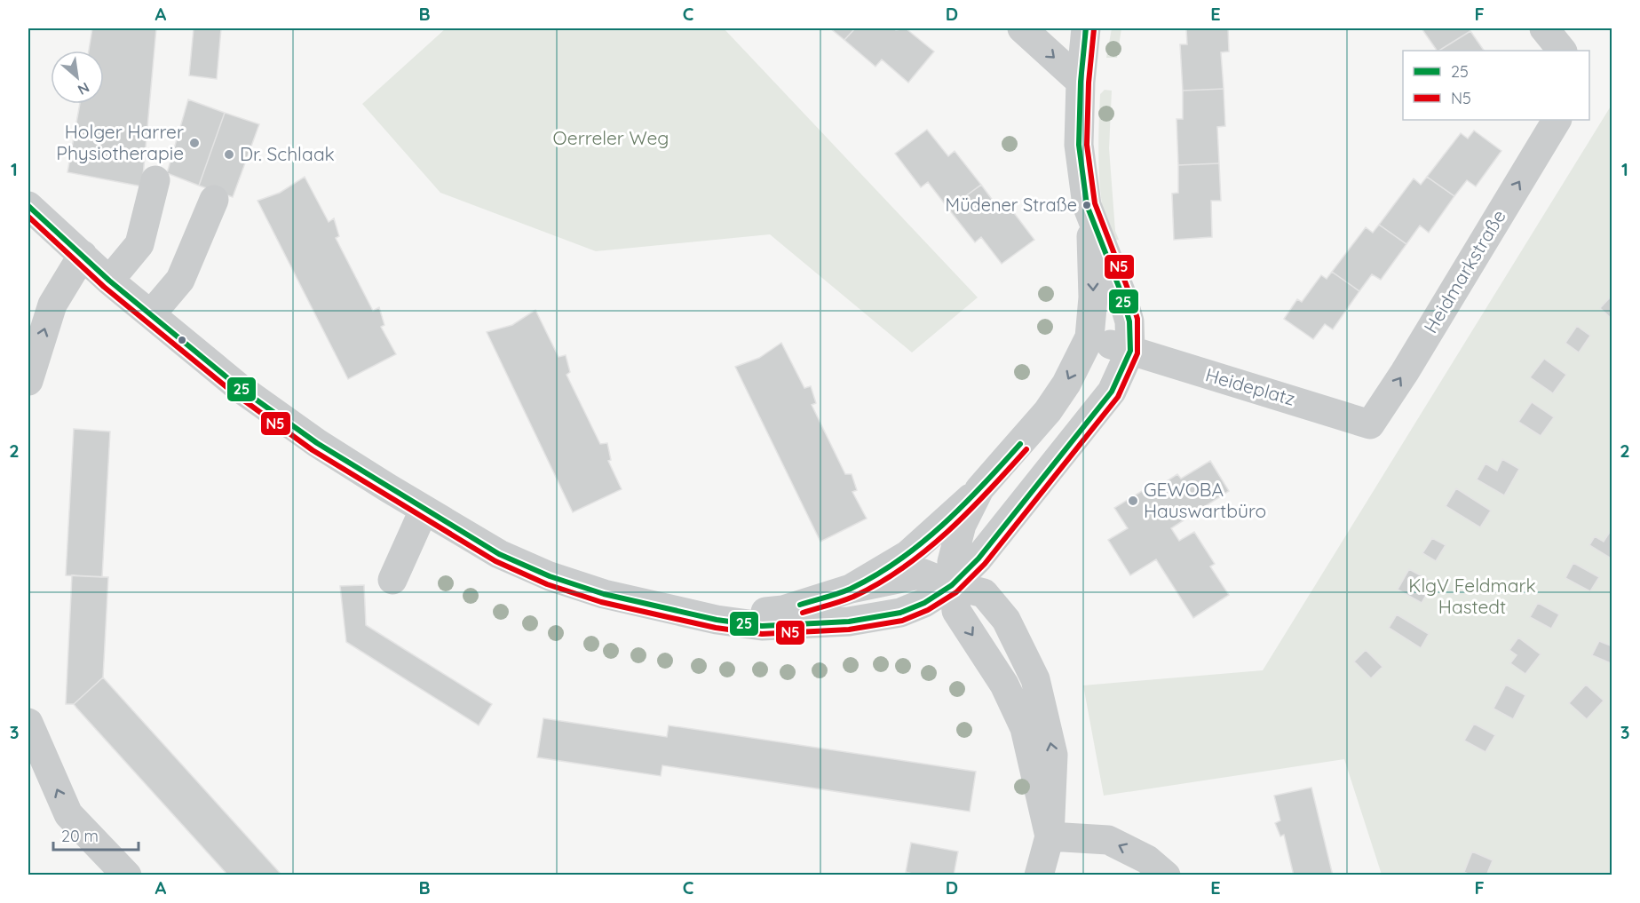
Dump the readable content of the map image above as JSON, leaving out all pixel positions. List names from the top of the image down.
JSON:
{
  "streets": {
    "street": ["Heidmarkstraße", "Heideplatz"]
  },
  "crossings": [
    ["Heidmarkstraße", "Heideplatz"]
  ],
  "one_way": ["Heidmarkstraße"],
  "parks": ["Oerreler Weg", "KlgV Feldmark Hastedt"],
  "places": [
    "Holger Harrer Physiotherapie",
    "Dr. Schlaak",
    "Müdener Straße",
    "GEWOBA Hauswartbüro"
  ],
  "lines": ["transit line 25", "transit line N5"],
  "legend": ["25", "N5"],
  "scale_bar": "20 m",
  "north": "bottom right",
  "grid": {
    "columns": [
      "A",
      "B",
      "C",
      "D",
      "E",
      "F"
    ],
    "rows": ["1", "2", "3"]
  }
}
